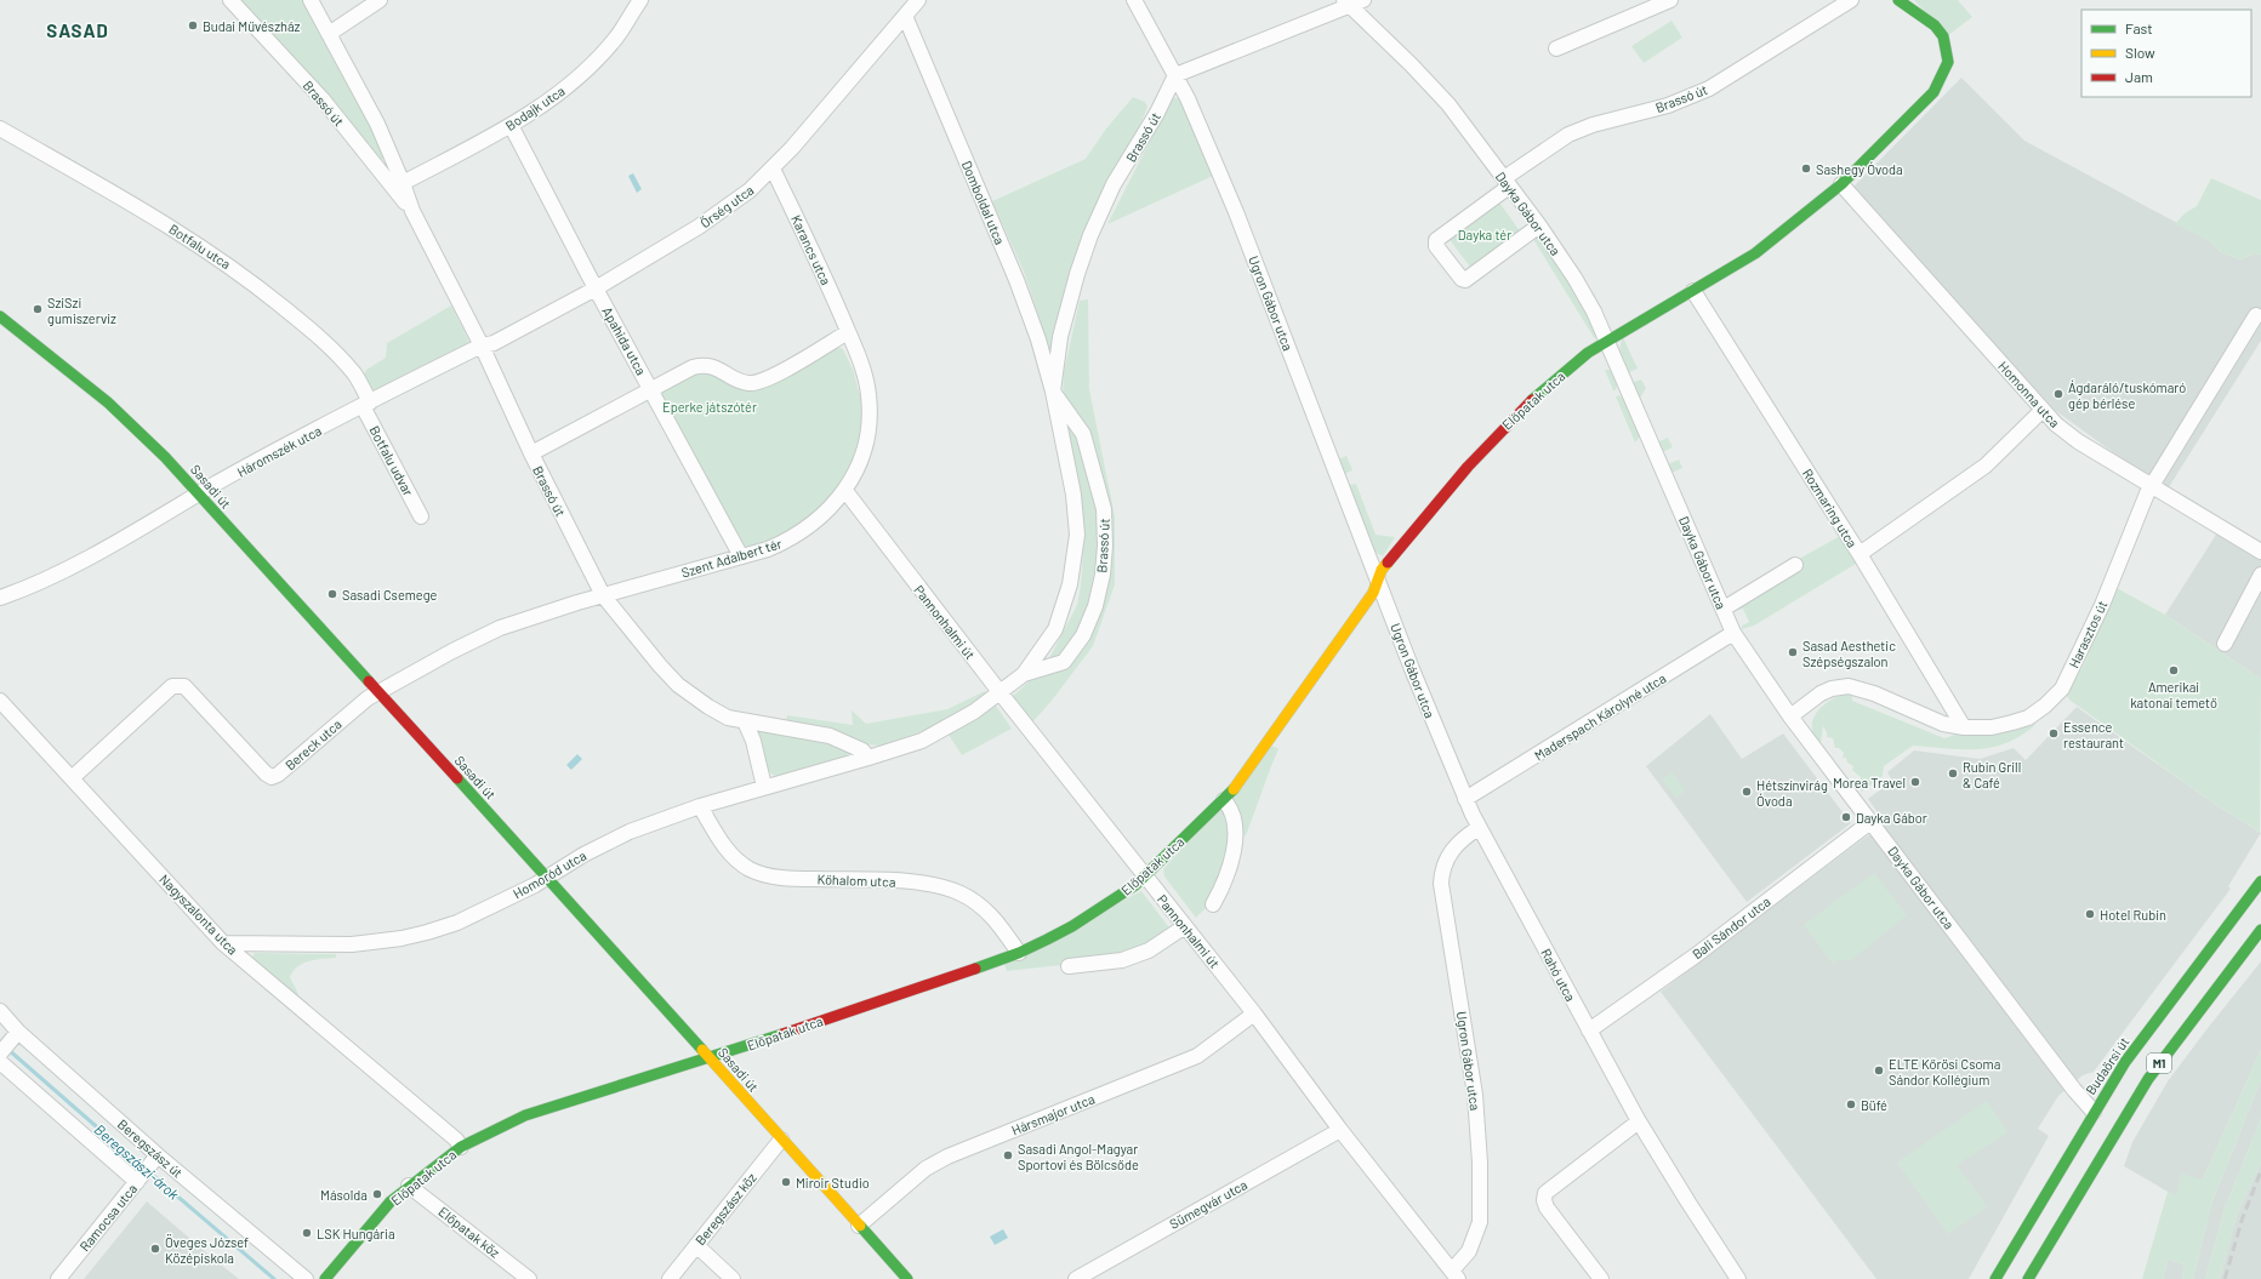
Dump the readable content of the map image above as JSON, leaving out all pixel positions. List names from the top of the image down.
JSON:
{
  "streets": {
    "street": [
      "Brassó út",
      "Bodajk utca",
      "Domboldal utca",
      "Őrség utca",
      "Dayka Gábor utca",
      "Botfalu utca",
      "Karancs utca",
      "Ugron Gábor utca",
      "Apahida utca",
      "Homonna utca",
      "Előpatak utca",
      "Háromszék utca",
      "Botfalu udvar",
      "Sasadi út",
      "Rozmaring utca",
      "Szent Adalbert tér",
      "Pannonhalmi út",
      "Harasztos út",
      "Maderspach Károlyné utca",
      "Bereck utca",
      "Homoród utca",
      "Kőhalom utca",
      "Nagyszalonta utca",
      "Bali Sándor utca",
      "Rahó utca",
      "M1",
      "Budaörsi út",
      "Hársmajor utca",
      "Beregszász út",
      "Sümegvár utca",
      "Beregszász köz",
      "Ramocsa utca",
      "Előpatak köz"
    ]
  },
  "crossings": [
    ["Brassó út", "Bodajk utca"],
    ["Brassó út", "Domboldal utca"],
    ["Brassó út", "Őrség utca"],
    ["Brassó út", "Dayka Gábor utca"],
    ["Brassó út", "Ugron Gábor utca"],
    ["Brassó út", "Háromszék utca"],
    ["Brassó út", "Szent Adalbert tér"],
    ["Brassó út", "Pannonhalmi út"],
    ["Brassó út", "Bereck utca"],
    ["Brassó út", "Homoród utca"],
    ["Bodajk utca", "Apahida utca"],
    ["Domboldal utca", "Őrség utca"],
    ["Őrség utca", "Karancs utca"],
    ["Őrség utca", "Apahida utca"],
    ["Őrség utca", "Háromszék utca"],
    ["Dayka Gábor utca", "Előpatak utca"],
    ["Dayka Gábor utca", "Harasztos út"],
    ["Dayka Gábor utca", "Maderspach Károlyné utca"],
    ["Dayka Gábor utca", "Bali Sándor utca"],
    ["Dayka Gábor utca", "Budaörsi út"],
    ["Botfalu utca", "Háromszék utca"],
    ["Botfalu utca", "Botfalu udvar"],
    ["Karancs utca", "Szent Adalbert tér"],
    ["Ugron Gábor utca", "Előpatak utca"],
    ["Ugron Gábor utca", "Pannonhalmi út"],
    ["Ugron Gábor utca", "Maderspach Károlyné utca"],
    ["Ugron Gábor utca", "Rahó utca"],
    ["Apahida utca", "Szent Adalbert tér"],
    ["Homonna utca", "Előpatak utca"],
    ["Homonna utca", "Harasztos út"],
    ["Előpatak utca", "Sasadi út"],
    ["Előpatak utca", "Rozmaring utca"],
    ["Előpatak utca", "Pannonhalmi út"],
    ["Előpatak utca", "Kőhalom utca"],
    ["Előpatak utca", "Nagyszalonta utca"],
    ["Előpatak utca", "Előpatak köz"],
    ["Háromszék utca", "Botfalu udvar"],
    ["Háromszék utca", "Sasadi út"],
    ["Sasadi út", "Bereck utca"],
    ["Sasadi út", "Homoród utca"],
    ["Sasadi út", "Hársmajor utca"],
    ["Sasadi út", "Beregszász köz"],
    ["Rozmaring utca", "Harasztos út"],
    ["Szent Adalbert tér", "Pannonhalmi út"],
    ["Szent Adalbert tér", "Bereck utca"],
    ["Pannonhalmi út", "Hársmajor utca"],
    ["Pannonhalmi út", "Sümegvár utca"],
    ["Bereck utca", "Nagyszalonta utca"],
    ["Homoród utca", "Kőhalom utca"],
    ["Homoród utca", "Nagyszalonta utca"],
    ["Bali Sándor utca", "Rahó utca"],
    ["Beregszász út", "Ramocsa utca"]
  ],
  "districts": ["SASAD"],
  "water": ["Beregszászi-árok"],
  "parks": ["Dayka tér", "Eperke játszótér"],
  "places": [
    "Budai Művészház",
    "Sashegy Óvoda",
    "SziSzi gumiszerviz",
    "Ágdaráló/tuskómaró gép bérlése",
    "Sasadi Csemege",
    "Sasad Aesthetic Szépségszalon",
    "Amerikai katonai temető",
    "Essence restaurant",
    "Rubin Grill & Café",
    "Morea Travel",
    "Hétszínvirág Óvoda",
    "Dayka Gábor",
    "Hotel Rubin",
    "ELTE Kőrösi Csoma Sándor Kollégium",
    "Büfé",
    "Sasadi Angol-Magyar Sportovi és Bölcsőde",
    "Miroir Studio",
    "Másolda",
    "LSK Hungária",
    "Öveges József Középiskola"
  ],
  "legend": ["Fast", "Slow", "Jam"]
}
